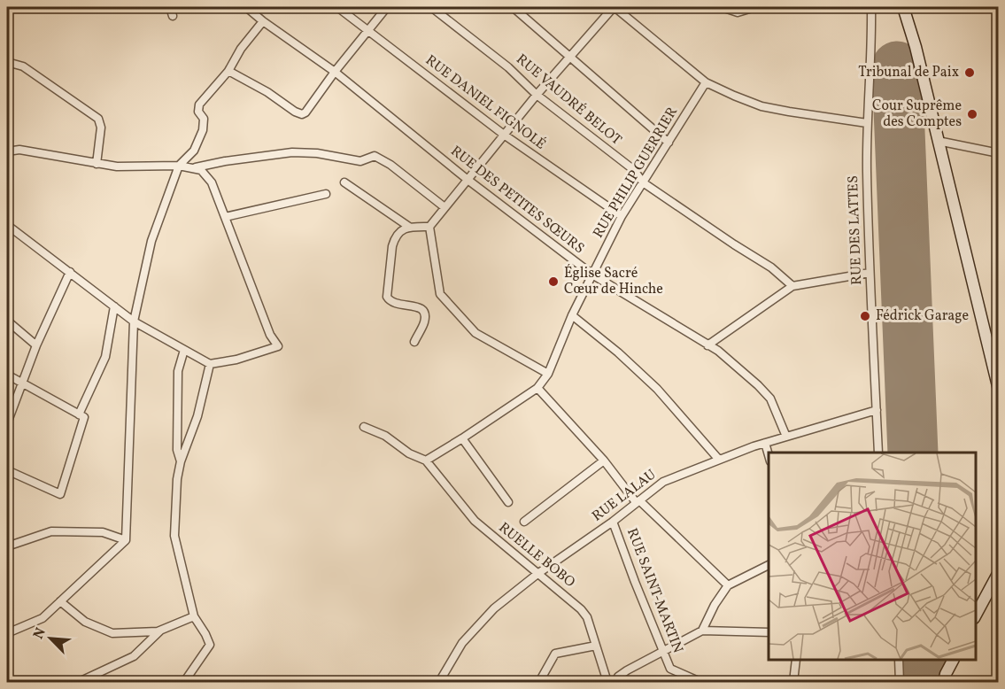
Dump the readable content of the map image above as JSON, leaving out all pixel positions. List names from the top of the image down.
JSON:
{
  "streets": {
    "street": [
      "RUE VAUDRÉ BELOT",
      "RUE DANIEL FIGNOLÉ",
      "RUE PHILIP GUERRIER",
      "RUE DES PETITES SŒURS",
      "RUE DES LATTES",
      "RUE LALAU",
      "RUELLE BOBO",
      "RUE SAINT-MARTIN"
    ]
  },
  "crossings": [
    ["RUE VAUDRÉ BELOT", "RUE PHILIP GUERRIER"],
    ["RUE DANIEL FIGNOLÉ", "RUE PHILIP GUERRIER"],
    ["RUE PHILIP GUERRIER", "RUE DES PETITES SŒURS"],
    ["RUE PHILIP GUERRIER", "RUELLE BOBO"],
    ["RUE DES PETITES SŒURS", "RUE LALAU"],
    ["RUE DES LATTES", "RUE LALAU"],
    ["RUE LALAU", "RUELLE BOBO"],
    ["RUE LALAU", "RUE SAINT-MARTIN"]
  ],
  "places": [
    "Tribunal de Paix",
    "Cour Suprême des Comptes",
    "Église Sacré Cœur de Hinche",
    "Fédrick Garage"
  ],
  "north": "top left"
}
